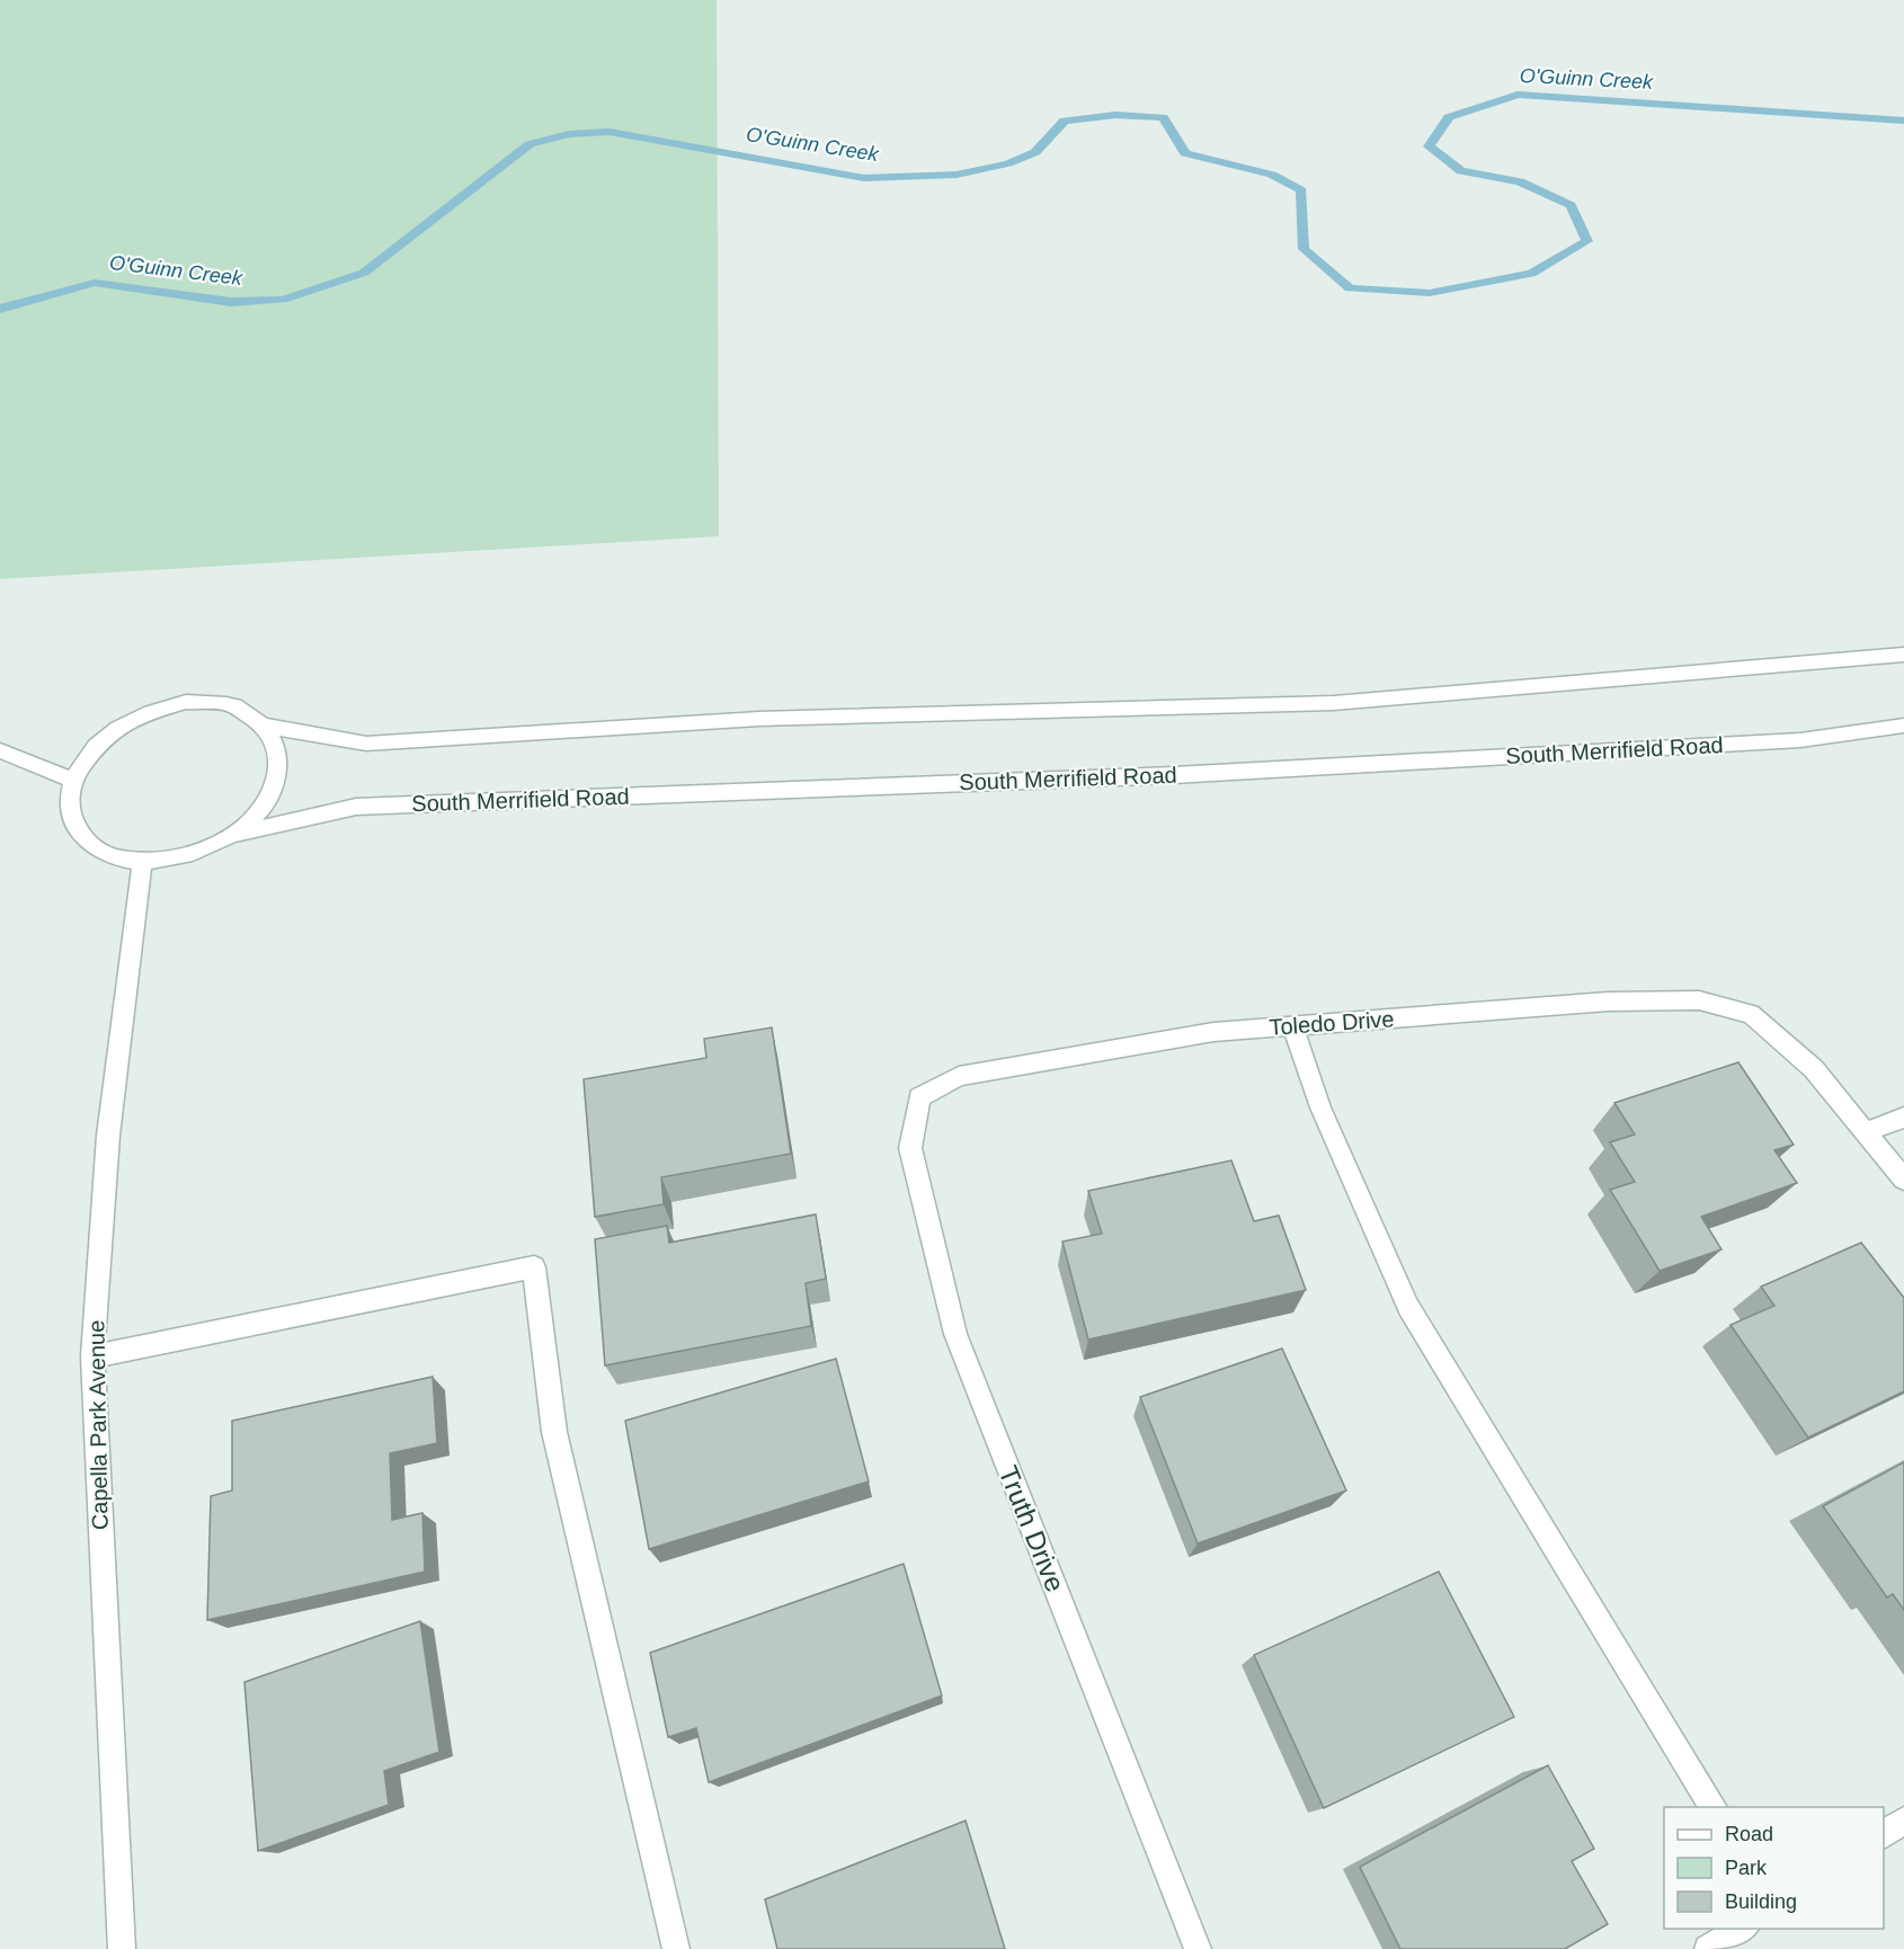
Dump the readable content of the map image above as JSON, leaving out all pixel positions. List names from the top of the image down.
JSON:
{
  "streets": {
    "street": [
      "South Merrifield Road",
      "Toledo Drive",
      "Capella Park Avenue",
      "Truth Drive"
    ]
  },
  "crossings": [
    ["South Merrifield Road", "Capella Park Avenue"],
    ["Toledo Drive", "Truth Drive"]
  ],
  "water": ["O'Guinn Creek"],
  "legend": ["Road", "Park", "Building"]
}
